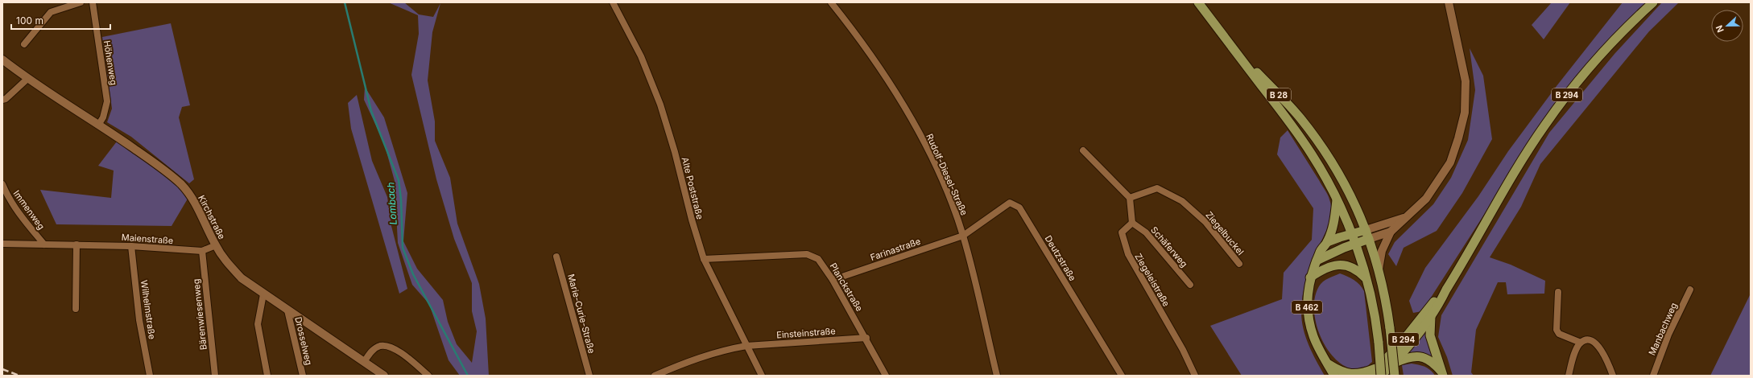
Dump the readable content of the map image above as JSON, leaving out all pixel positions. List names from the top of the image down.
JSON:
{
  "streets": {
    "main road": ["B 28", "B 294", "B 462"],
    "street": [
      "Höhenweg",
      "Rudolf-Diesel-Straße",
      "Alte Poststraße",
      "Immenweg",
      "Kirchstraße",
      "Ziegelbuckel",
      "Maienstraße",
      "Schäferweg",
      "Farinastraße",
      "Deutzstraße",
      "Ziegeleistraße",
      "Planckstraße",
      "Wilhelmstraße",
      "Marie-Curie-Straße",
      "Bärenwiesenweg",
      "Manbachweg",
      "Einsteinstraße",
      "Drosselweg"
    ]
  },
  "crossings": [
    ["Höhenweg", "Kirchstraße"],
    ["B 28", "B 294"],
    ["Rudolf-Diesel-Straße", "Farinastraße"],
    ["Rudolf-Diesel-Straße", "Deutzstraße"],
    ["Alte Poststraße", "Planckstraße"],
    ["Alte Poststraße", "Einsteinstraße"],
    ["Immenweg", "Maienstraße"],
    ["Kirchstraße", "Maienstraße"],
    ["Kirchstraße", "Drosselweg"],
    ["Maienstraße", "Wilhelmstraße"],
    ["Maienstraße", "Bärenwiesenweg"],
    ["Schäferweg", "Ziegeleistraße"],
    ["Farinastraße", "Deutzstraße"],
    ["Farinastraße", "Planckstraße"],
    ["Planckstraße", "Einsteinstraße"]
  ],
  "water": ["Lombach"],
  "scale_bar": "100 m",
  "north": "left"
}
